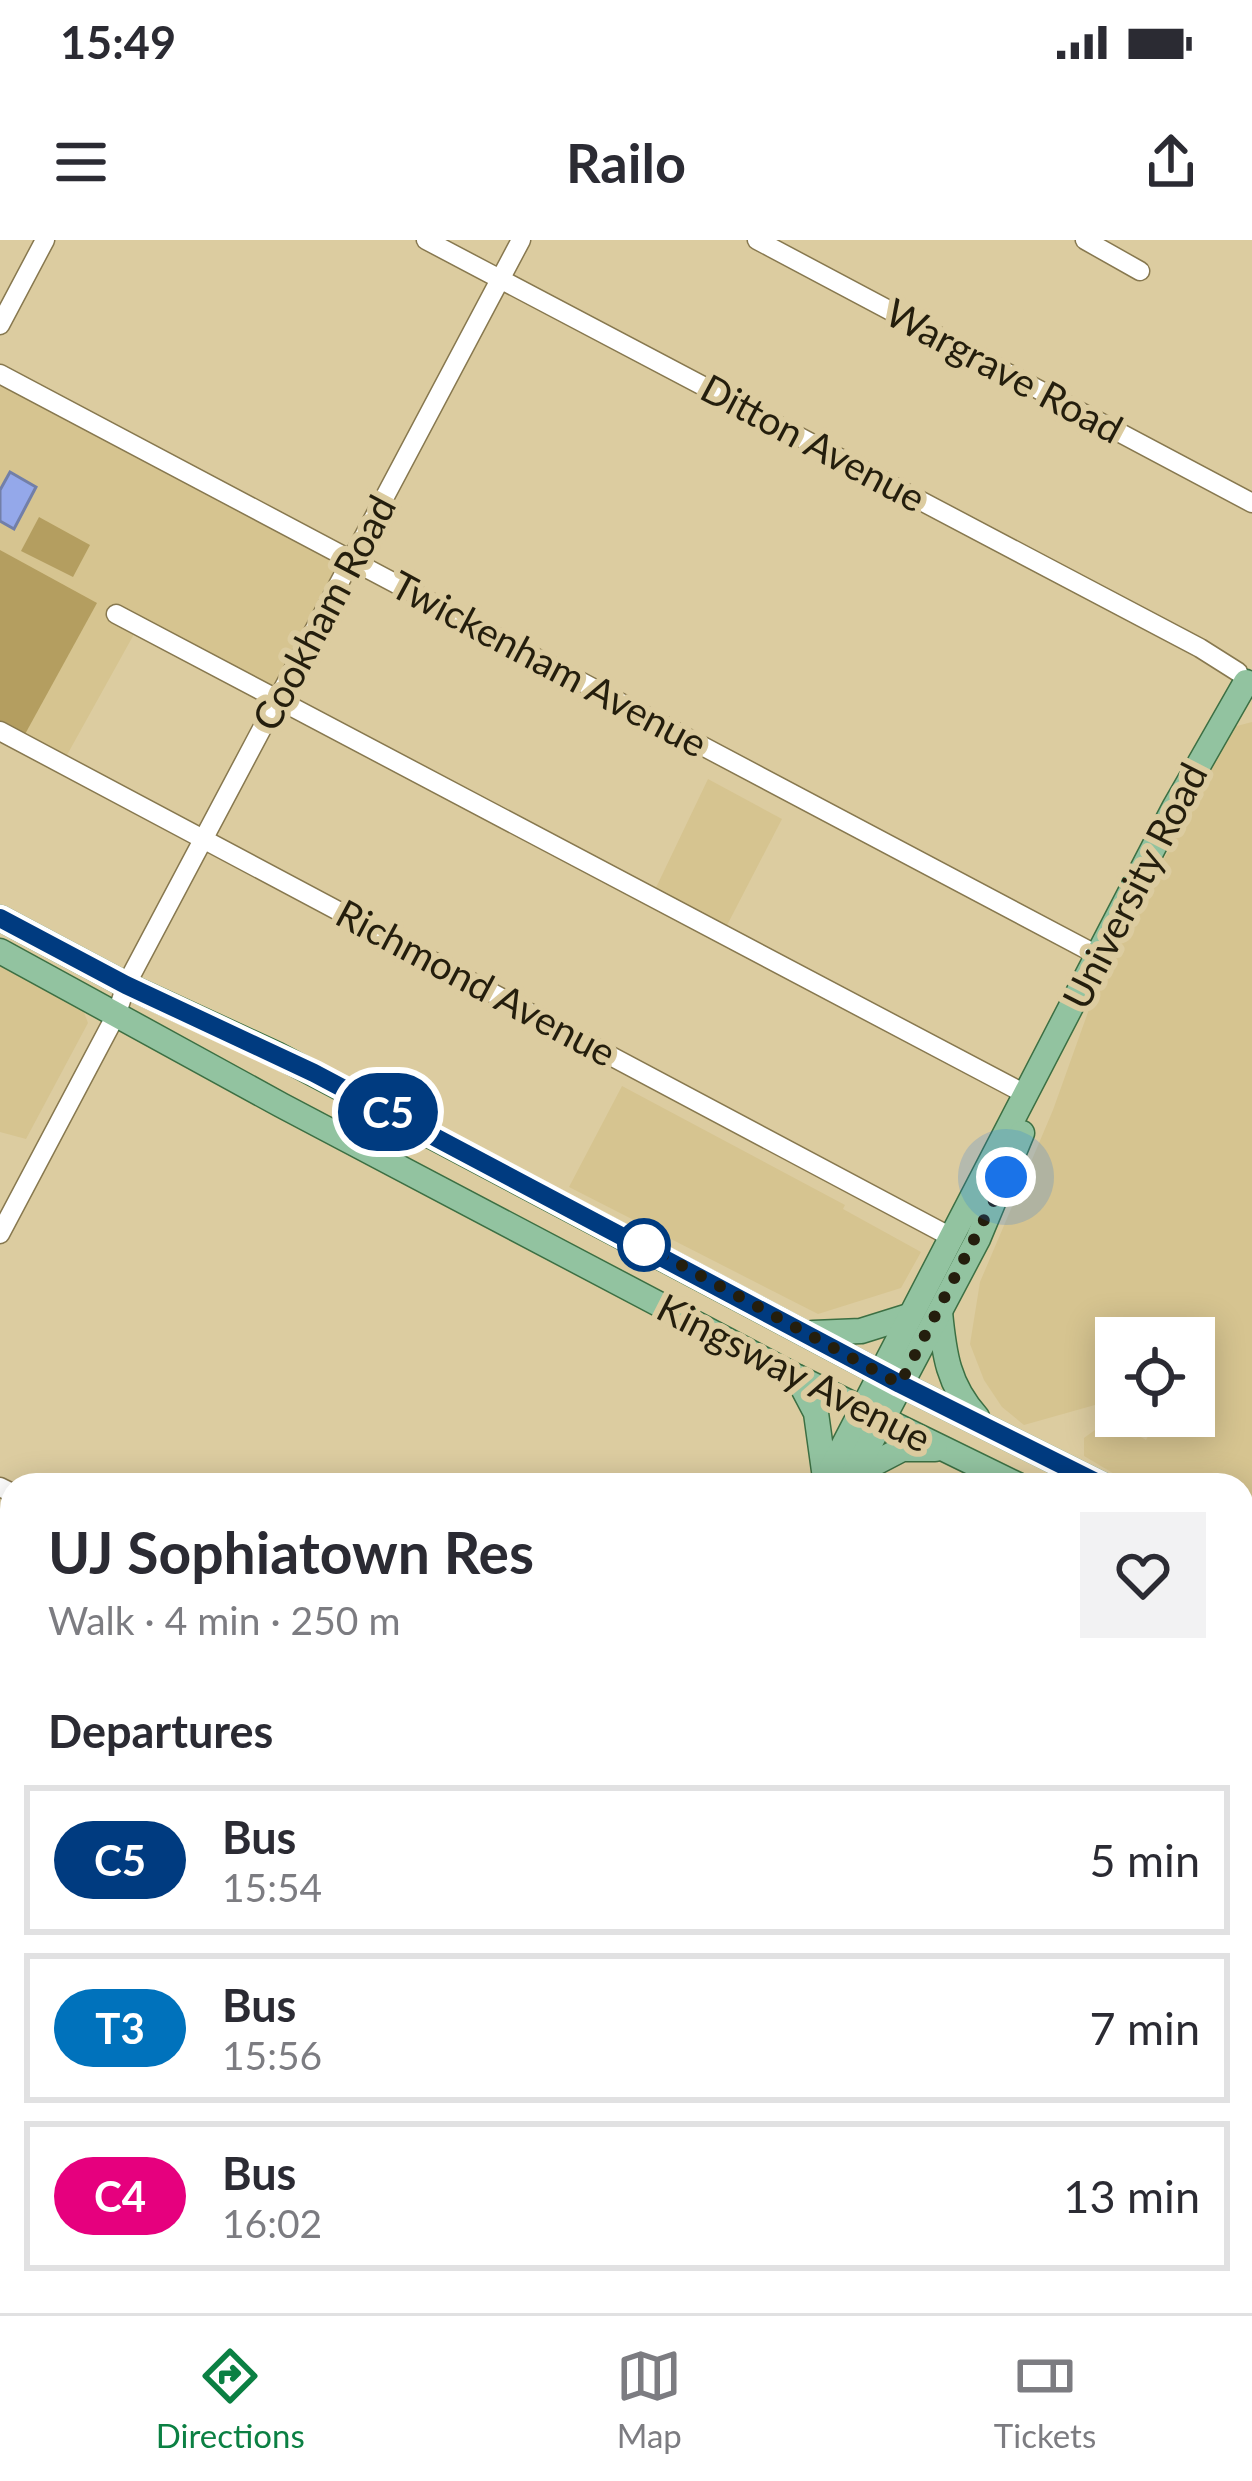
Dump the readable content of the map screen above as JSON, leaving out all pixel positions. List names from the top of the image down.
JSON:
{
  "streets": {
    "main road": ["University Road", "Kingsway Avenue"],
    "street": [
      "Wargrave Road",
      "Ditton Avenue",
      "Cookham Road",
      "Twickenham Avenue",
      "Richmond Avenue"
    ]
  },
  "crossings": [
    ["Ditton Avenue", "Cookham Road"],
    ["Ditton Avenue", "University Road"],
    ["Cookham Road", "Twickenham Avenue"],
    ["Cookham Road", "Richmond Avenue"],
    ["Cookham Road", "Kingsway Avenue"],
    ["Twickenham Avenue", "University Road"],
    ["University Road", "Richmond Avenue"],
    ["University Road", "Kingsway Avenue"]
  ],
  "lines": ["bus line C5"],
  "page": {
    "status": "15:49",
    "header": "Railo",
    "on_map": "C5",
    "heading": [
      ["UJ Sophiatown Res", "Walk · 4 min · 250 m"],
      "Departures"
    ],
    "list": [
      {
        "mark": "C5",
        "name": "Bus",
        "note": "15:54",
        "value": "5 min"
      },
      {
        "mark": "T3",
        "name": "Bus",
        "note": "15:56",
        "value": "7 min"
      },
      {
        "mark": "C4",
        "name": "Bus",
        "note": "16:02",
        "value": "13 min"
      }
    ],
    "tabs": ["Directions", "Map", "Tickets"]
  }
}
